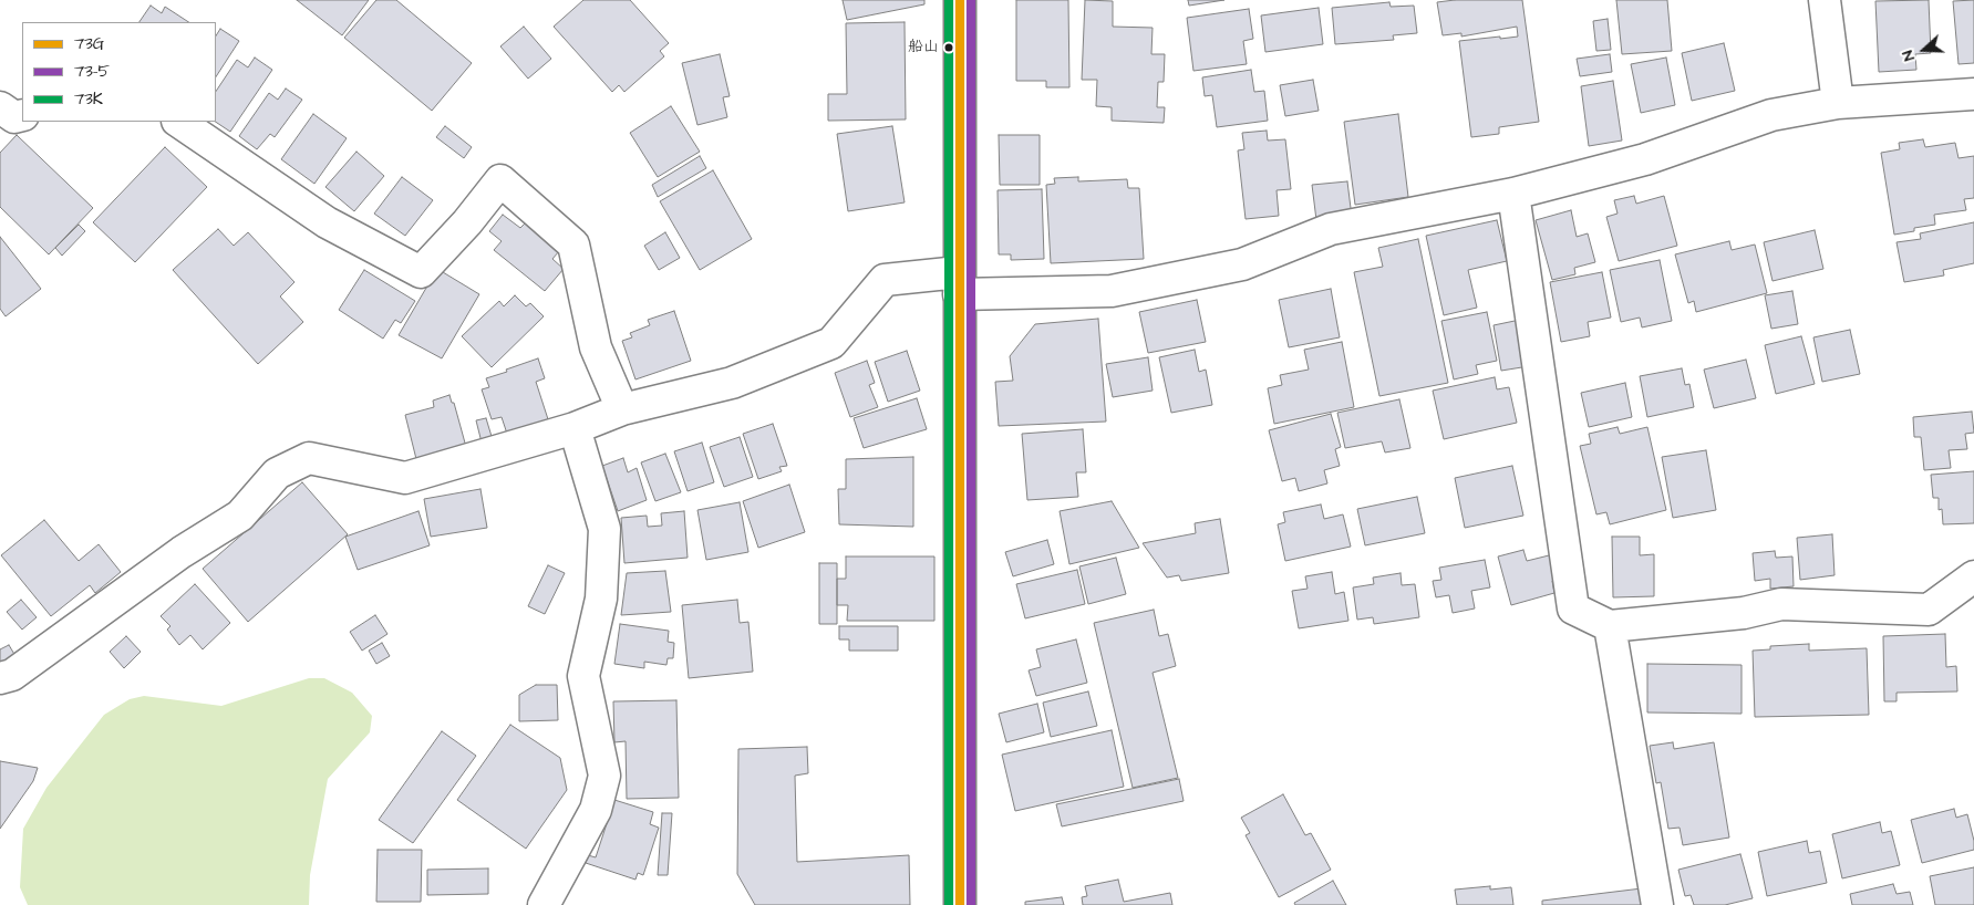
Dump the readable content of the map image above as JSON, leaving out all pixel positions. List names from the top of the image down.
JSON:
{
  "places": ["船山"],
  "lines": ["transit line 73G", "transit line 73-5", "transit line 73K"],
  "legend": ["73G", "73-5", "73K"],
  "north": "left"
}
